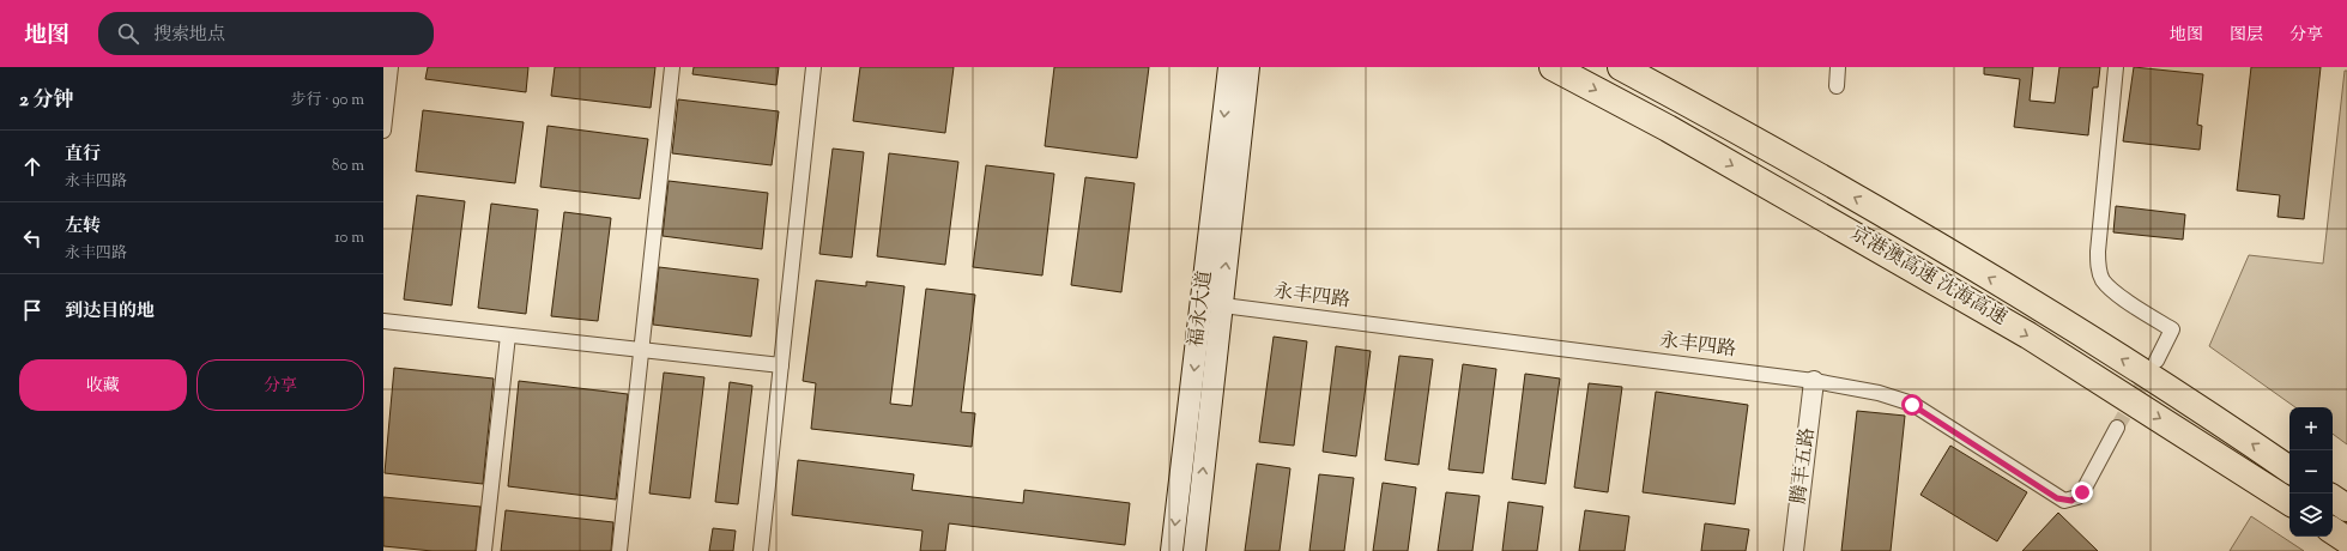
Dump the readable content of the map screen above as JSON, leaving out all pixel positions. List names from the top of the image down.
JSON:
{
  "streets": {
    "highway": ["京港澳高速 沈海高速"],
    "main road": ["福永大道"],
    "street": ["永丰四路", "腾丰五路"]
  },
  "crossings": [
    ["永丰四路", "福永大道"],
    ["永丰四路", "腾丰五路"]
  ],
  "page": {
    "header": "地图",
    "search": "搜索地点",
    "nav": ["地图", "图层", "分享"],
    "heading": ["2 分钟", "步行 · 90 m"],
    "list": [
      ["直行", "永丰四路", "80 m"],
      ["左转", "永丰四路", "10 m"],
      "到达目的地"
    ],
    "buttons": ["收藏", "分享"],
    "map_buttons": ["+", "−"]
  }
}
